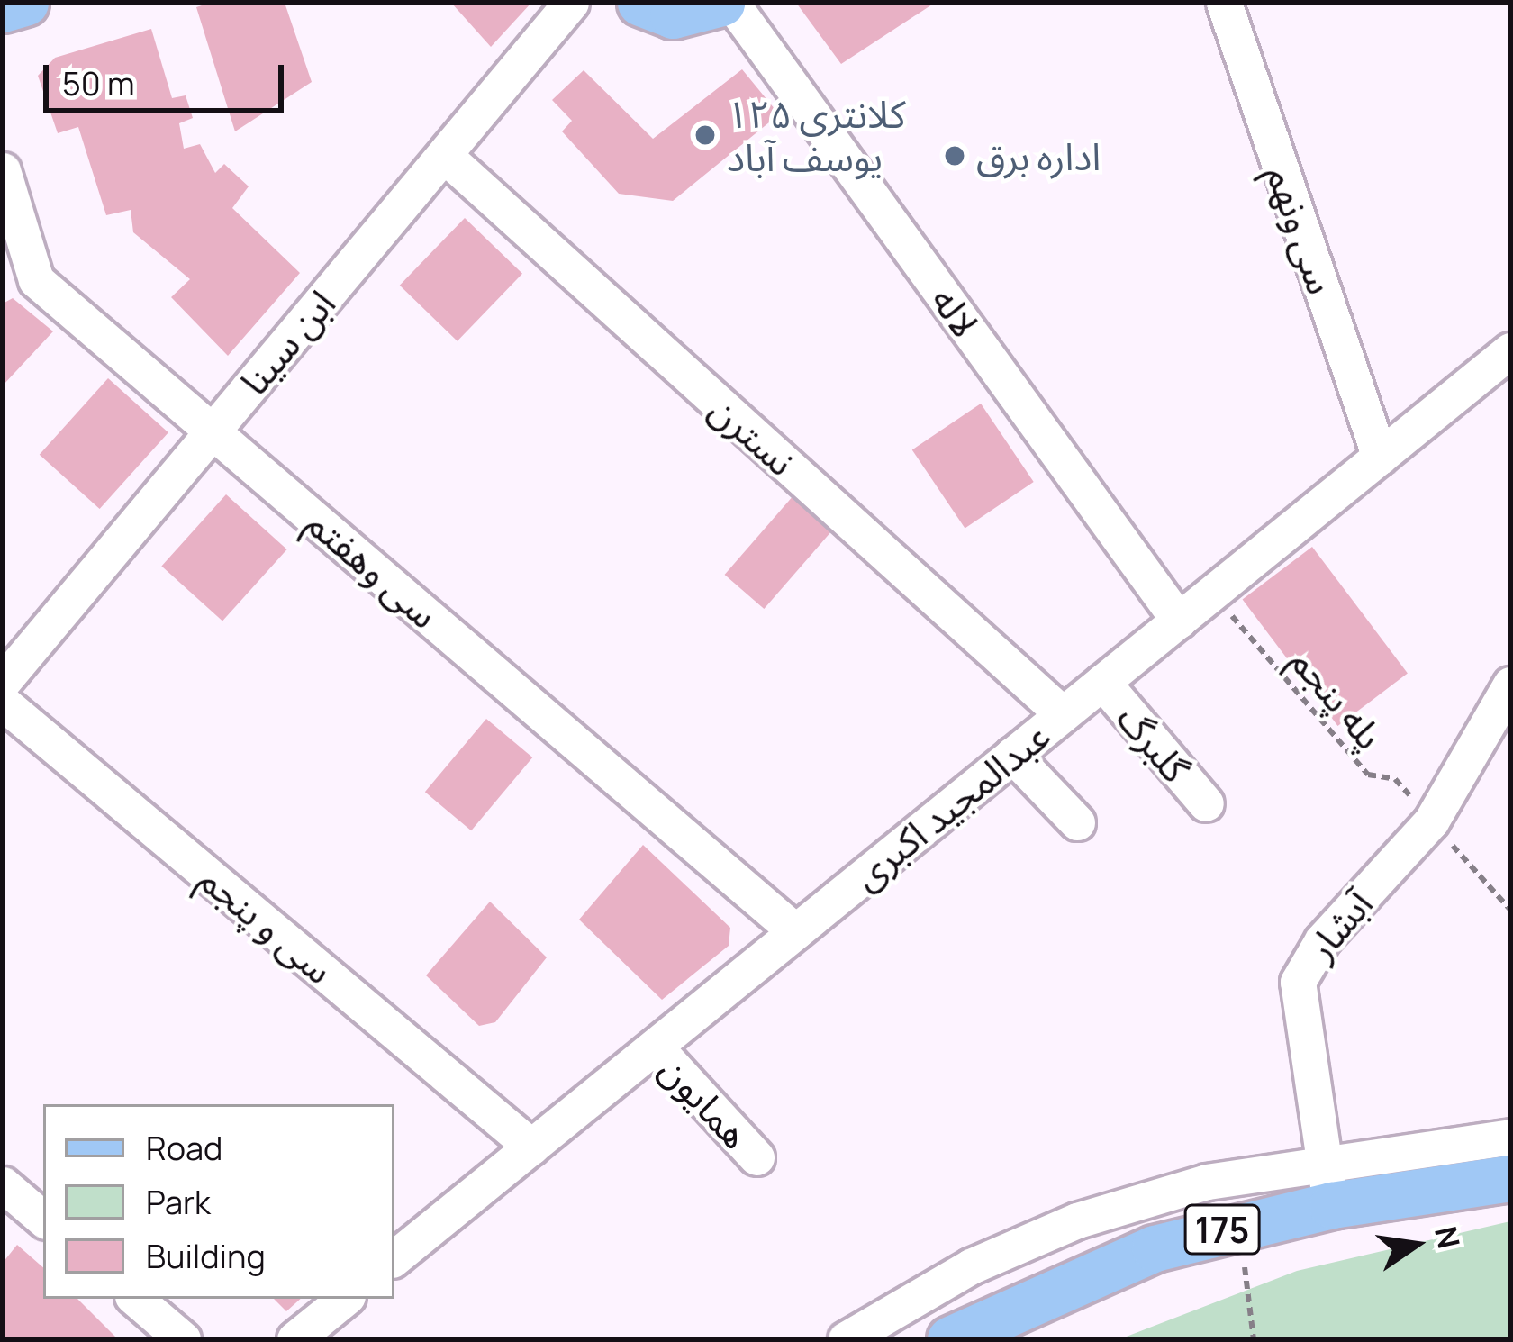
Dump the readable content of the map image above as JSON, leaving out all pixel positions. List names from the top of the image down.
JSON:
{
  "streets": {
    "main road": ["175"],
    "street": [
      "سی ونهم",
      "لاله",
      "ابن سینا",
      "نسترن",
      "سی وهفتم",
      "گلبرگ",
      "عبدالمجید اکبری",
      "سی و پنجم",
      "آبشار",
      "همایون"
    ],
    "path": ["پله پنجم"]
  },
  "crossings": [
    ["سی ونهم", "عبدالمجید اکبری"],
    ["لاله", "عبدالمجید اکبری"],
    ["ابن سینا", "نسترن"],
    ["ابن سینا", "سی وهفتم"],
    ["نسترن", "عبدالمجید اکبری"],
    ["سی وهفتم", "عبدالمجید اکبری"],
    ["پله پنجم", "عبدالمجید اکبری"],
    ["پله پنجم", "آبشار"],
    ["گلبرگ", "عبدالمجید اکبری"],
    ["عبدالمجید اکبری", "سی و پنجم"],
    ["عبدالمجید اکبری", "همایون"],
    ["آبشار", "175"]
  ],
  "places": ["کلانتری ۱۲۵ یوسف آباد", "اداره برق"],
  "legend": ["Road", "Park", "Building"],
  "scale_bar": "50 m",
  "north": "right"
}
